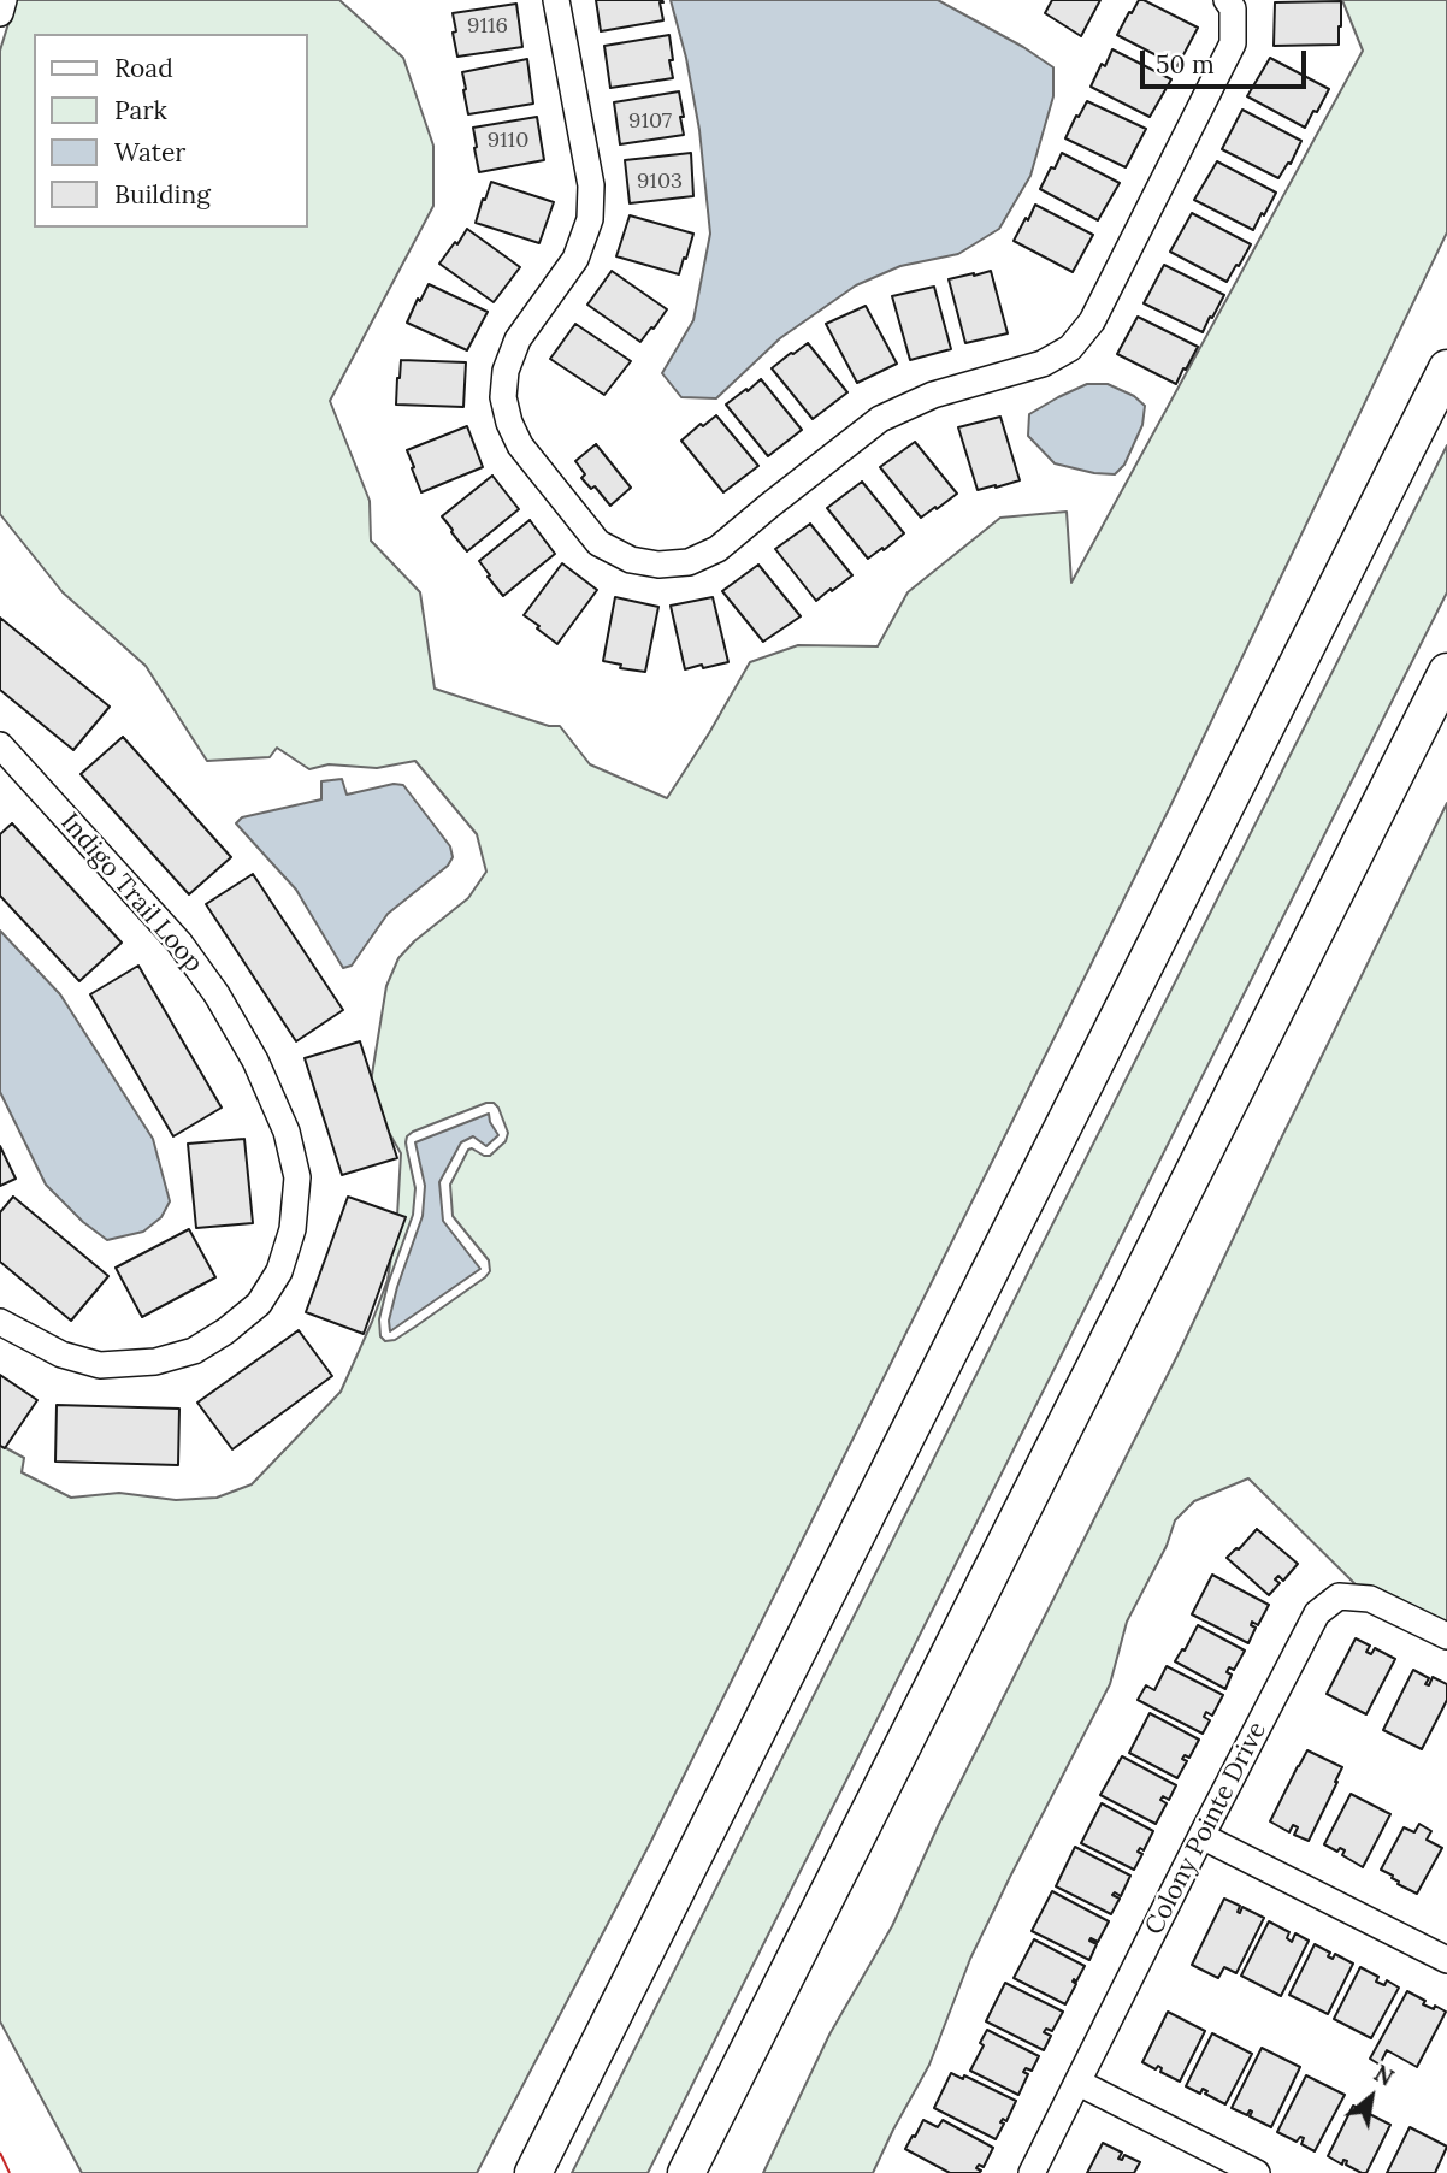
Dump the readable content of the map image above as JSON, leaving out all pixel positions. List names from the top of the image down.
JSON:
{
  "streets": {
    "street": ["Indigo Trail Loop", "Colony Pointe Drive"]
  },
  "house_numbers": [
    "9116",
    "9107",
    "9110",
    "9103"
  ],
  "legend": [
    "Road",
    "Park",
    "Water",
    "Building"
  ],
  "scale_bar": "50 m",
  "north": "top right"
}
